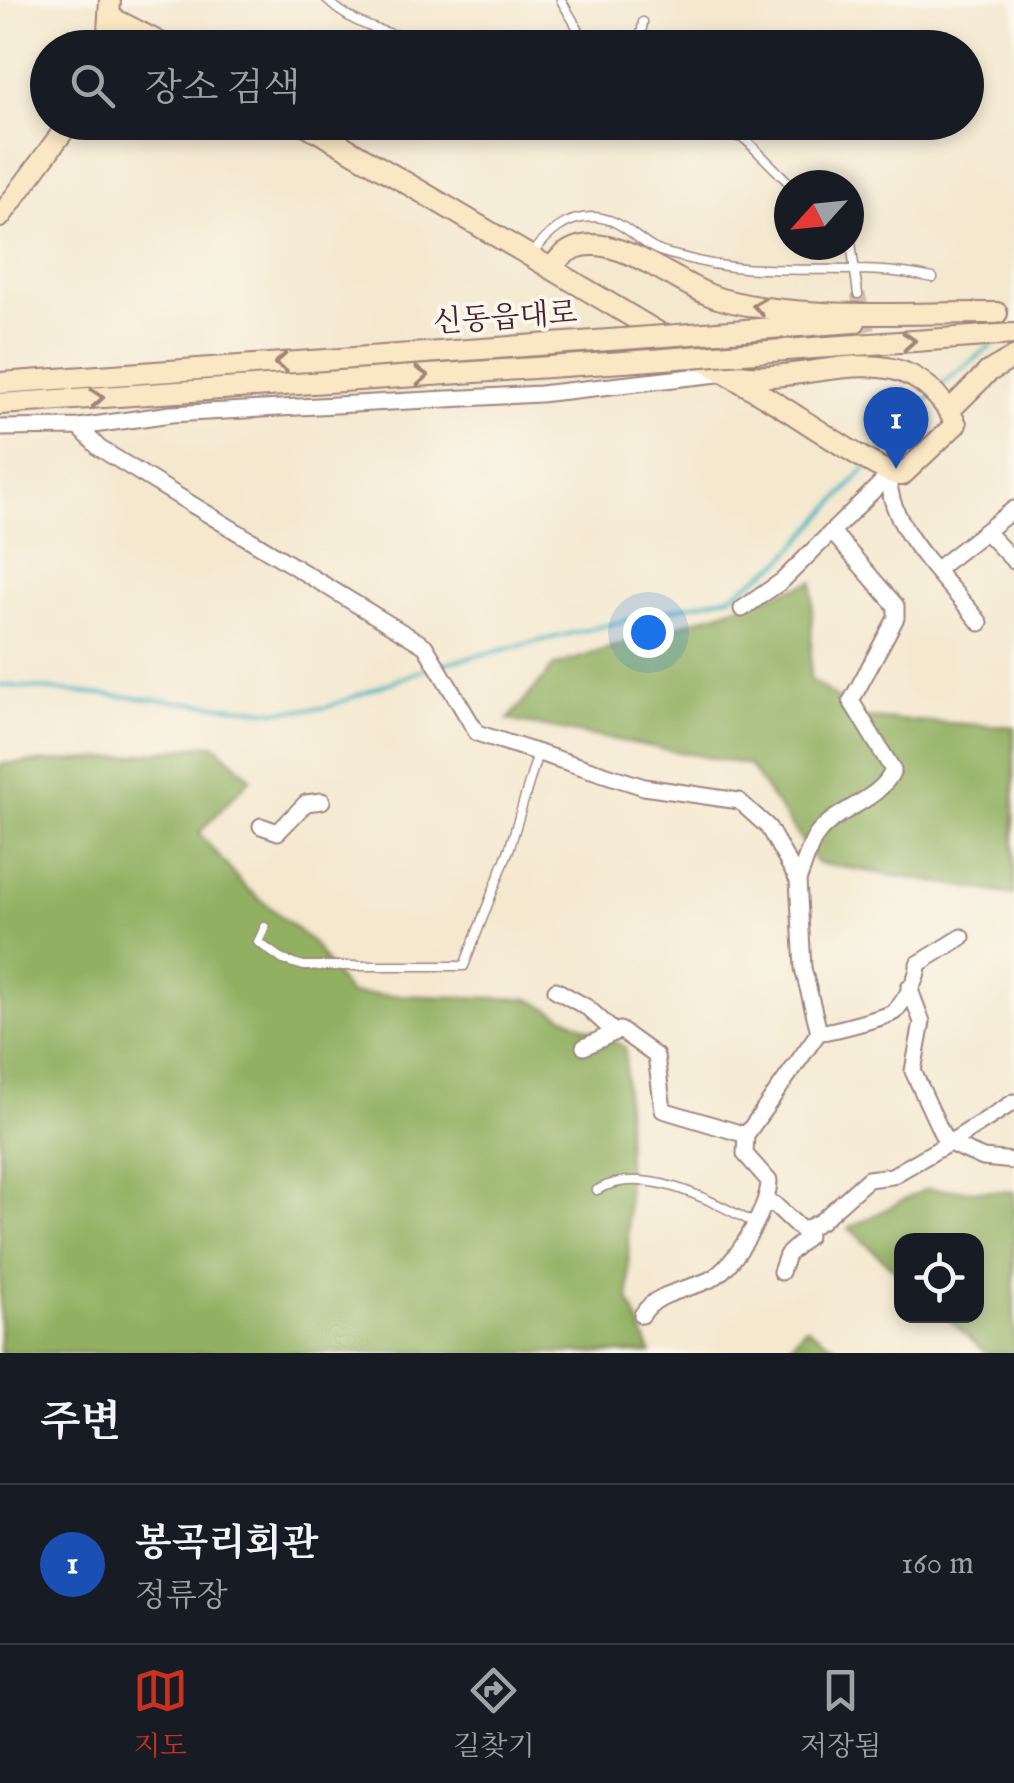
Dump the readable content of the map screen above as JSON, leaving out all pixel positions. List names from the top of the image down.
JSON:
{
  "streets": {
    "main road": ["신동읍대로"]
  },
  "north": "bottom left",
  "page": {
    "search": "장소 검색",
    "pins": "1",
    "heading": "주변",
    "list": [
      {
        "mark": "1",
        "name": "봉곡리회관",
        "note": "정류장",
        "value": "160 m"
      }
    ],
    "nav": ["지도", "길찾기", "저장됨"]
  }
}
